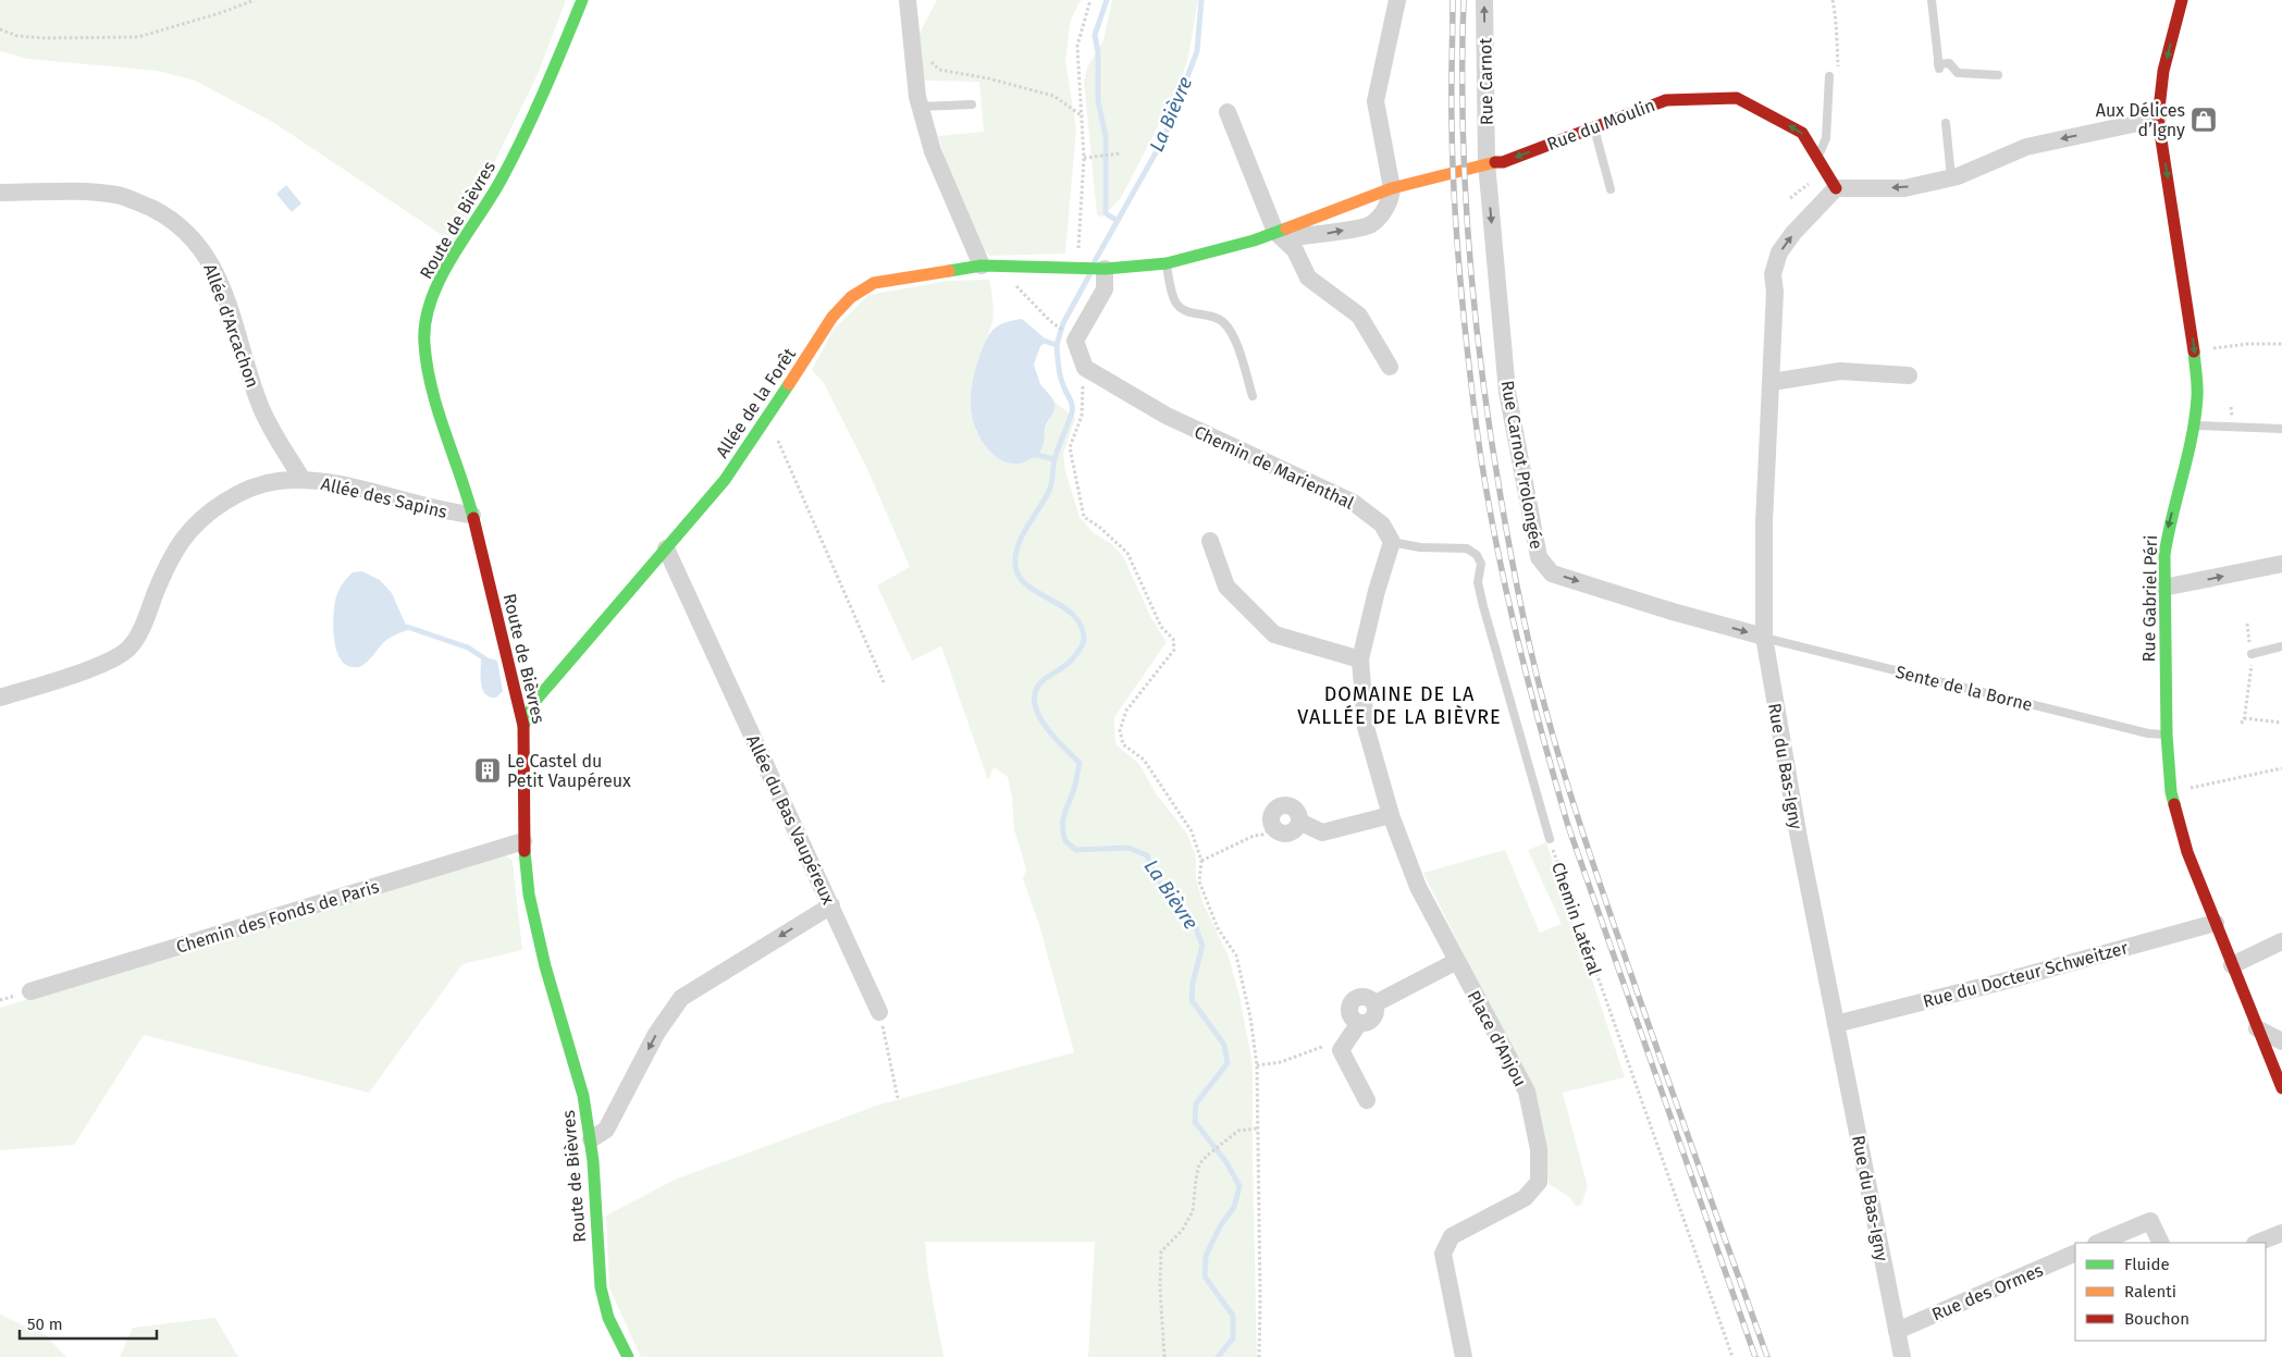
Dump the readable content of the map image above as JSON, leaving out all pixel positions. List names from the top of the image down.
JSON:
{
  "streets": {
    "street": [
      "Rue Carnot",
      "Rue du Moulin",
      "Route de Bièvres",
      "Allée d'Arcachon",
      "Allée de la Forêt",
      "Rue Carnot Prolongée",
      "Chemin de Marienthal",
      "Allée des Sapins",
      "Rue Gabriel Péri",
      "Rue du Bas-Igny",
      "Allée du Bas Vaupéreux",
      "Chemin des Fonds de Paris",
      "Rue du Docteur Schweitzer",
      "Place d'Anjou",
      "Rue des Ormes"
    ],
    "lane": ["Sente de la Borne", "Chemin Latéral"]
  },
  "crossings": [
    ["Rue Carnot", "Rue du Moulin"],
    ["Rue Carnot", "Rue Carnot Prolongée"],
    ["Rue du Moulin", "Allée de la Forêt"],
    ["Rue du Moulin", "Rue Carnot Prolongée"],
    ["Rue du Moulin", "Rue du Bas-Igny"],
    ["Route de Bièvres", "Allée de la Forêt"],
    ["Route de Bièvres", "Allée des Sapins"],
    ["Route de Bièvres", "Chemin des Fonds de Paris"],
    ["Allée d'Arcachon", "Allée des Sapins"],
    ["Allée de la Forêt", "Allée du Bas Vaupéreux"],
    ["Rue Carnot Prolongée", "Sente de la Borne"],
    ["Rue Carnot Prolongée", "Rue du Bas-Igny"],
    ["Chemin de Marienthal", "Chemin Latéral"],
    ["Rue Gabriel Péri", "Sente de la Borne"],
    ["Rue Gabriel Péri", "Rue du Docteur Schweitzer"],
    ["Sente de la Borne", "Rue du Bas-Igny"],
    ["Rue du Bas-Igny", "Rue du Docteur Schweitzer"],
    ["Rue du Bas-Igny", "Rue des Ormes"]
  ],
  "one_way": ["Rue Carnot Prolongée", "Rue Gabriel Péri"],
  "districts": ["DOMAINE DE LA VALLÉE DE LA BIÈVRE"],
  "water": ["La Bièvre"],
  "places": {
    "shop": ["Aux Délices d’Igny"],
    "building": ["Le Castel du Petit Vaupéreux"]
  },
  "legend": ["Fluide", "Ralenti", "Bouchon"],
  "scale_bar": "50 m"
}
